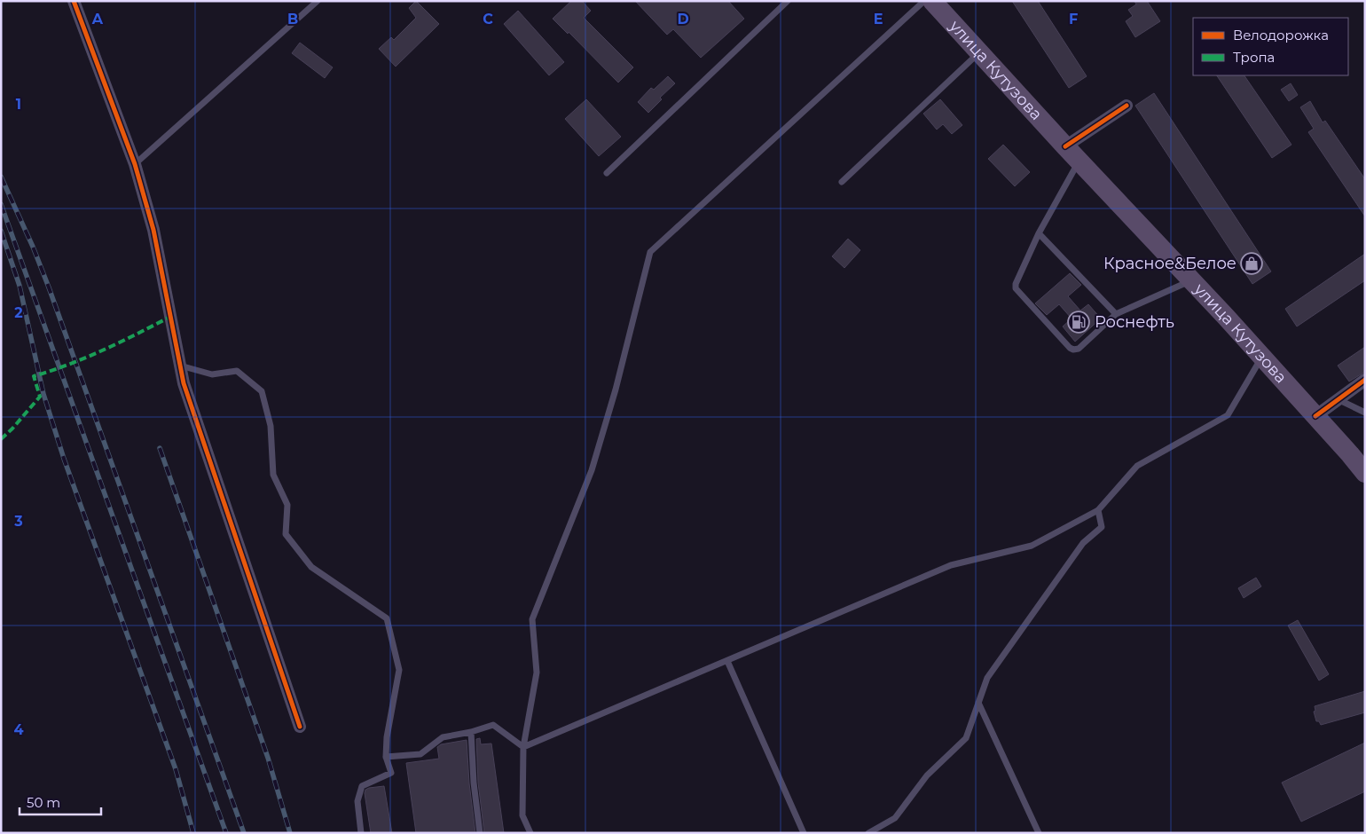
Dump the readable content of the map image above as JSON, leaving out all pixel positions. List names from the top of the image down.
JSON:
{
  "streets": {
    "main road": ["улица Кутузова"]
  },
  "places": {
    "shop": ["Красное&Белое"],
    "fuel station": ["Роснефть"]
  },
  "legend": ["Велодорожка", "Тропа"],
  "scale_bar": "50 m",
  "grid": {
    "columns": [
      "A",
      "B",
      "C",
      "D",
      "E",
      "F"
    ],
    "rows": [
      "1",
      "2",
      "3",
      "4"
    ]
  }
}
